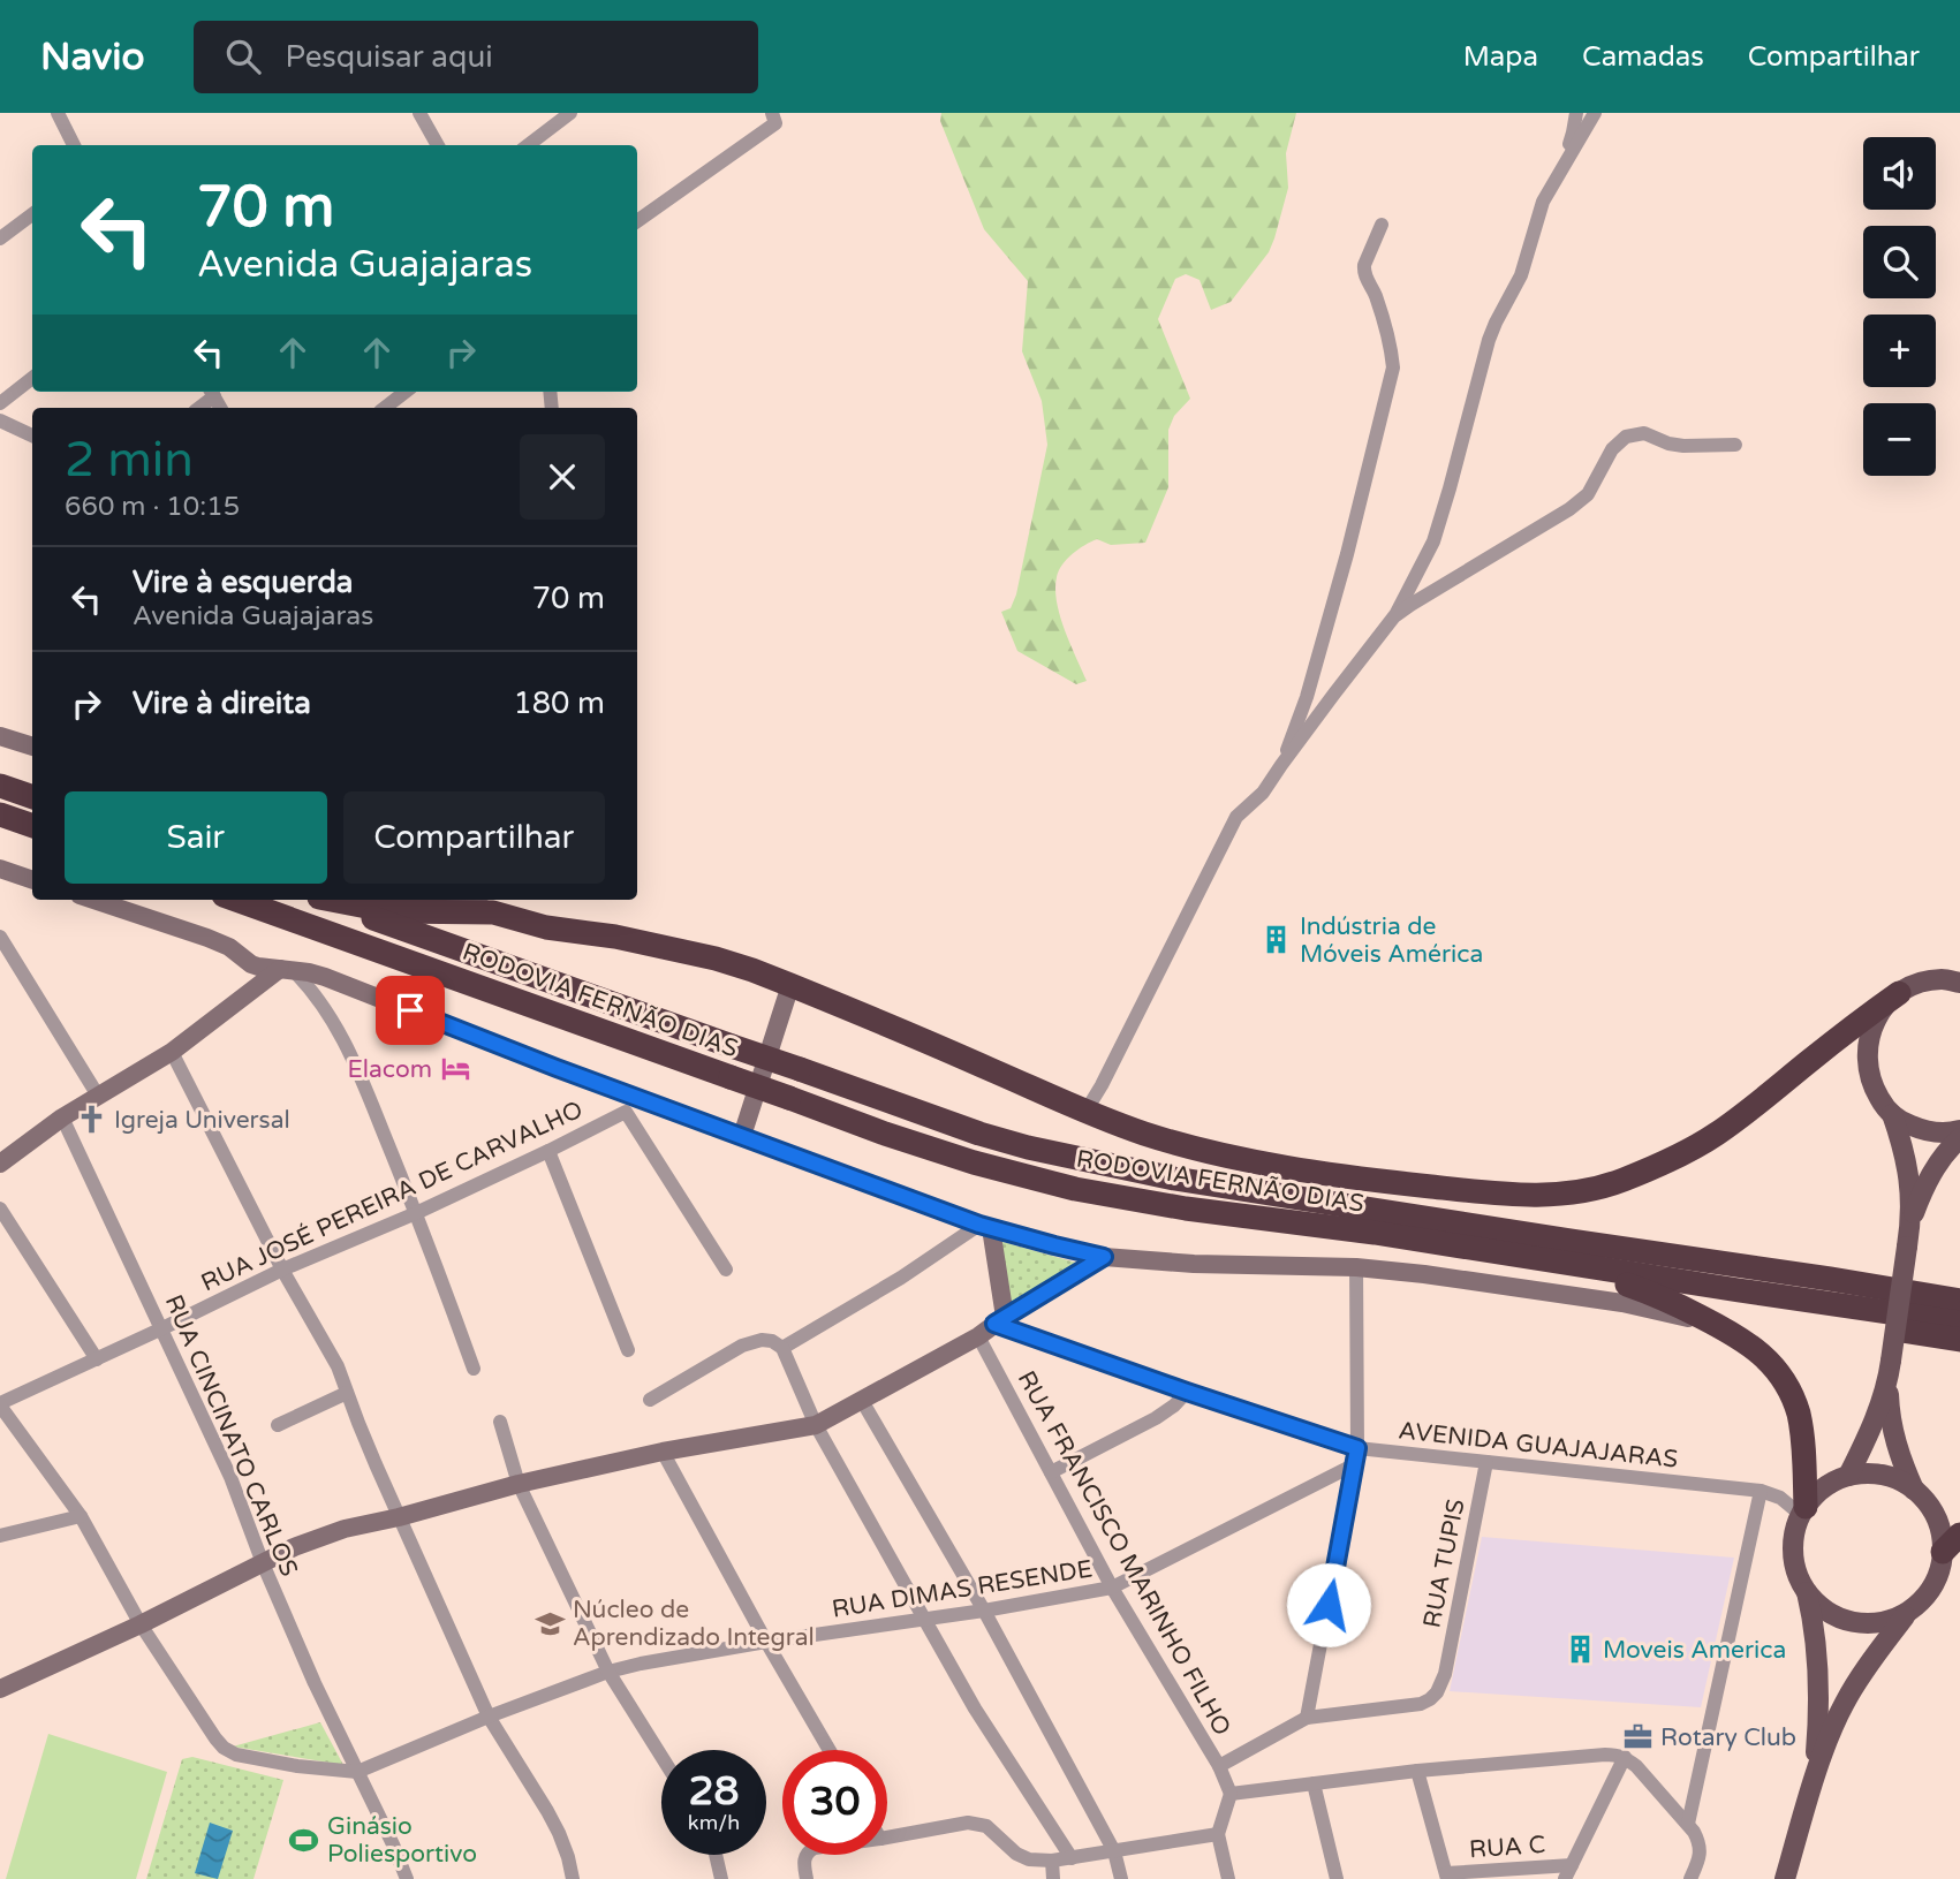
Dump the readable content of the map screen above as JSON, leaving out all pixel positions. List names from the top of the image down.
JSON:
{
  "streets": {
    "highway": ["RODOVIA FERNÃO DIAS"],
    "street": [
      "RUA JOSÉ PEREIRA DE CARVALHO",
      "RUA CINCINATO CARLOS",
      "AVENIDA GUAJAJARAS",
      "RUA FRANCISCO MARINHO FILHO",
      "RUA TUPIS",
      "RUA DIMAS RESENDE",
      "RUA C"
    ]
  },
  "crossings": [
    ["RUA JOSÉ PEREIRA DE CARVALHO", "RUA CINCINATO CARLOS"],
    ["RUA CINCINATO CARLOS", "RUA DIMAS RESENDE"],
    ["AVENIDA GUAJAJARAS", "RUA TUPIS"],
    ["AVENIDA GUAJAJARAS", "RUA DIMAS RESENDE"],
    ["RUA FRANCISCO MARINHO FILHO", "RUA DIMAS RESENDE"]
  ],
  "places": {
    "building": ["Indústria de Móveis América", "Moveis America"],
    "hotel": ["Elacom"],
    "church": ["Igreja Universal"],
    "school or university": ["Núcleo de Aprendizado Integral"],
    "office": ["Rotary Club"],
    "sports": ["Ginásio Poliesportivo"]
  },
  "page": {
    "header": "Navio",
    "search": "Pesquisar aqui",
    "nav": ["Mapa", "Camadas", "Compartilhar"],
    "map_buttons": ["+", "−"],
    "turn": ["70 m", "Avenida Guajajaras"],
    "heading": ["2 min", "660 m · 10:15"],
    "list": [
      {
        "name": "Vire à esquerda",
        "note": "Avenida Guajajaras",
        "value": "70 m"
      },
      {
        "name": "Vire à direita",
        "value": "180 m"
      }
    ],
    "buttons": ["Sair", "Compartilhar"],
    "speed": "28 km/h",
    "limit": "30"
  }
}
